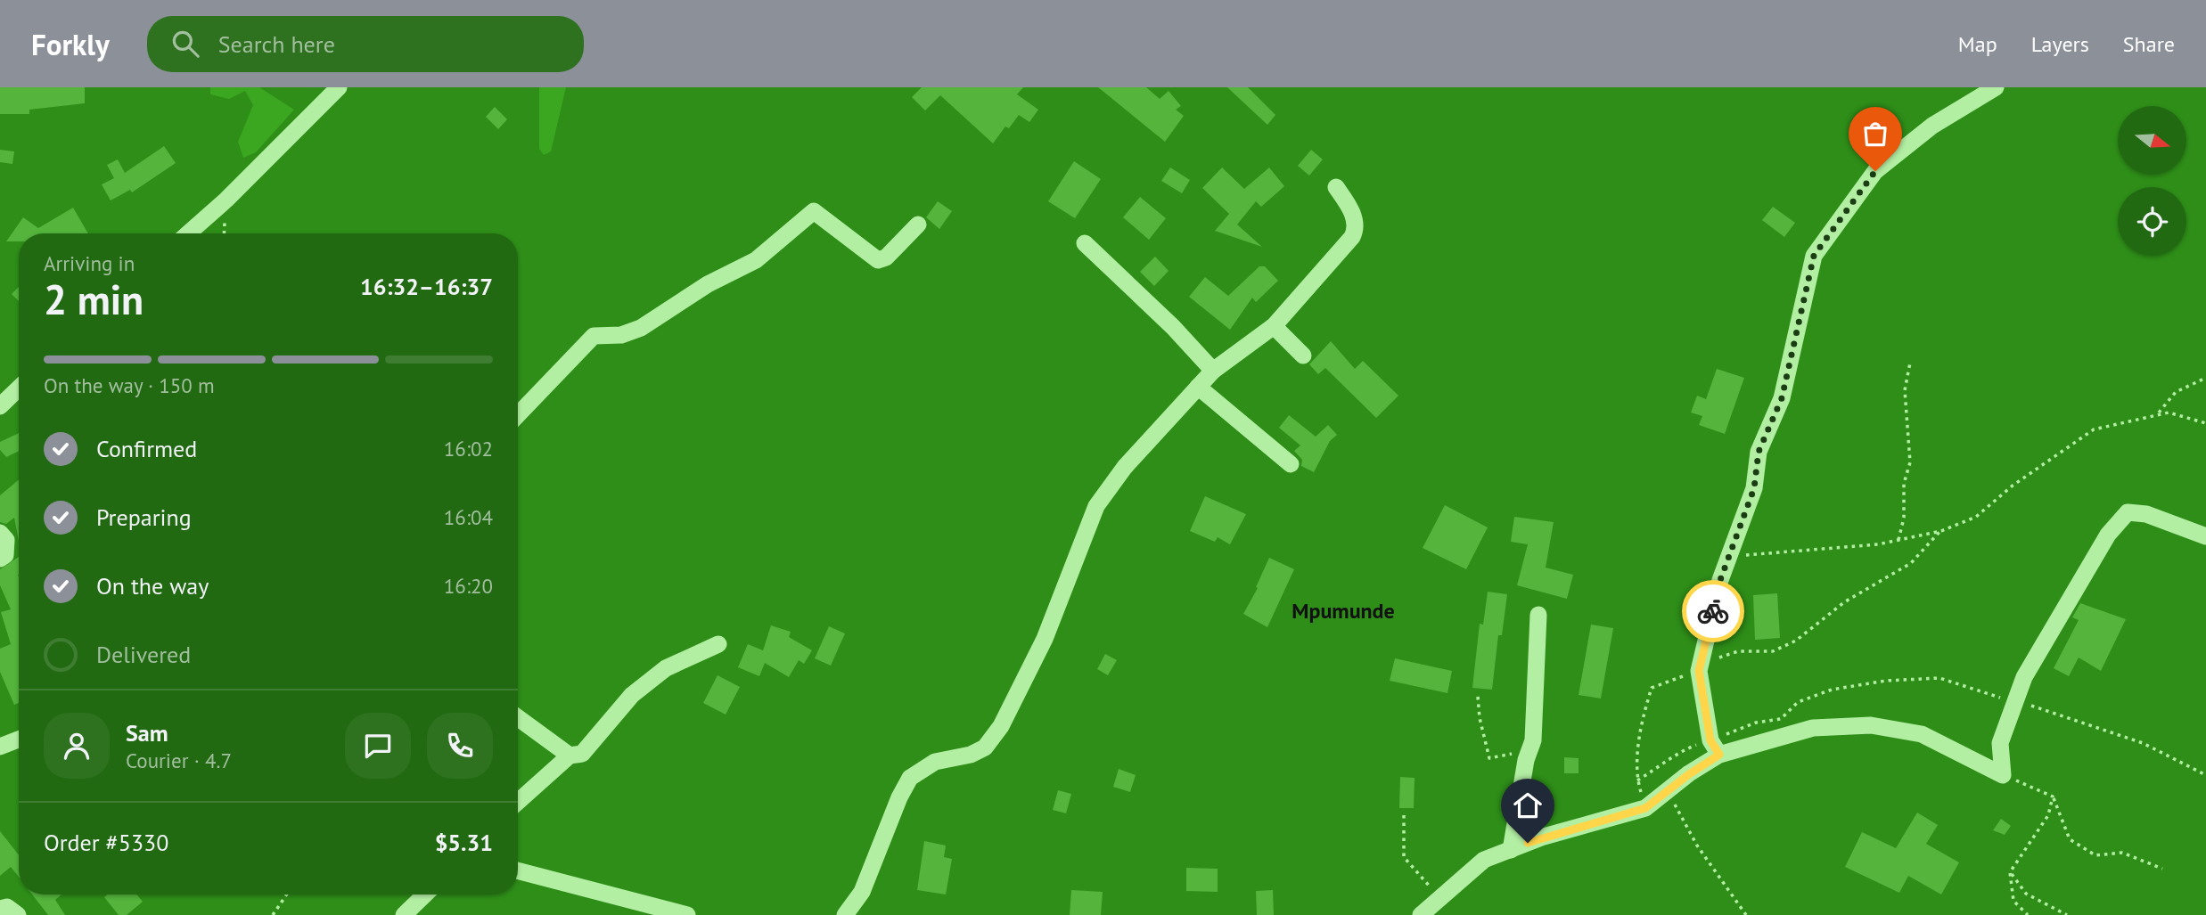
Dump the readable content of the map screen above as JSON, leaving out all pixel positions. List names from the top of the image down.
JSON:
{
  "districts": ["Mpumunde"],
  "north": "right",
  "page": {
    "header": "Forkly",
    "search": "Search here",
    "nav": ["Map", "Layers", "Share"],
    "heading": ["2 min", "Arriving in", "16:32–16:37"],
    "panel": [
      "Sam",
      "Courier · 4.7",
      "Order #5330",
      "$5.31"
    ],
    "bar": "On the way · 150 m",
    "list": [
      ["Confirmed", "16:02"],
      ["Preparing", "16:04"],
      ["On the way", "16:20"],
      "Delivered"
    ]
  }
}
